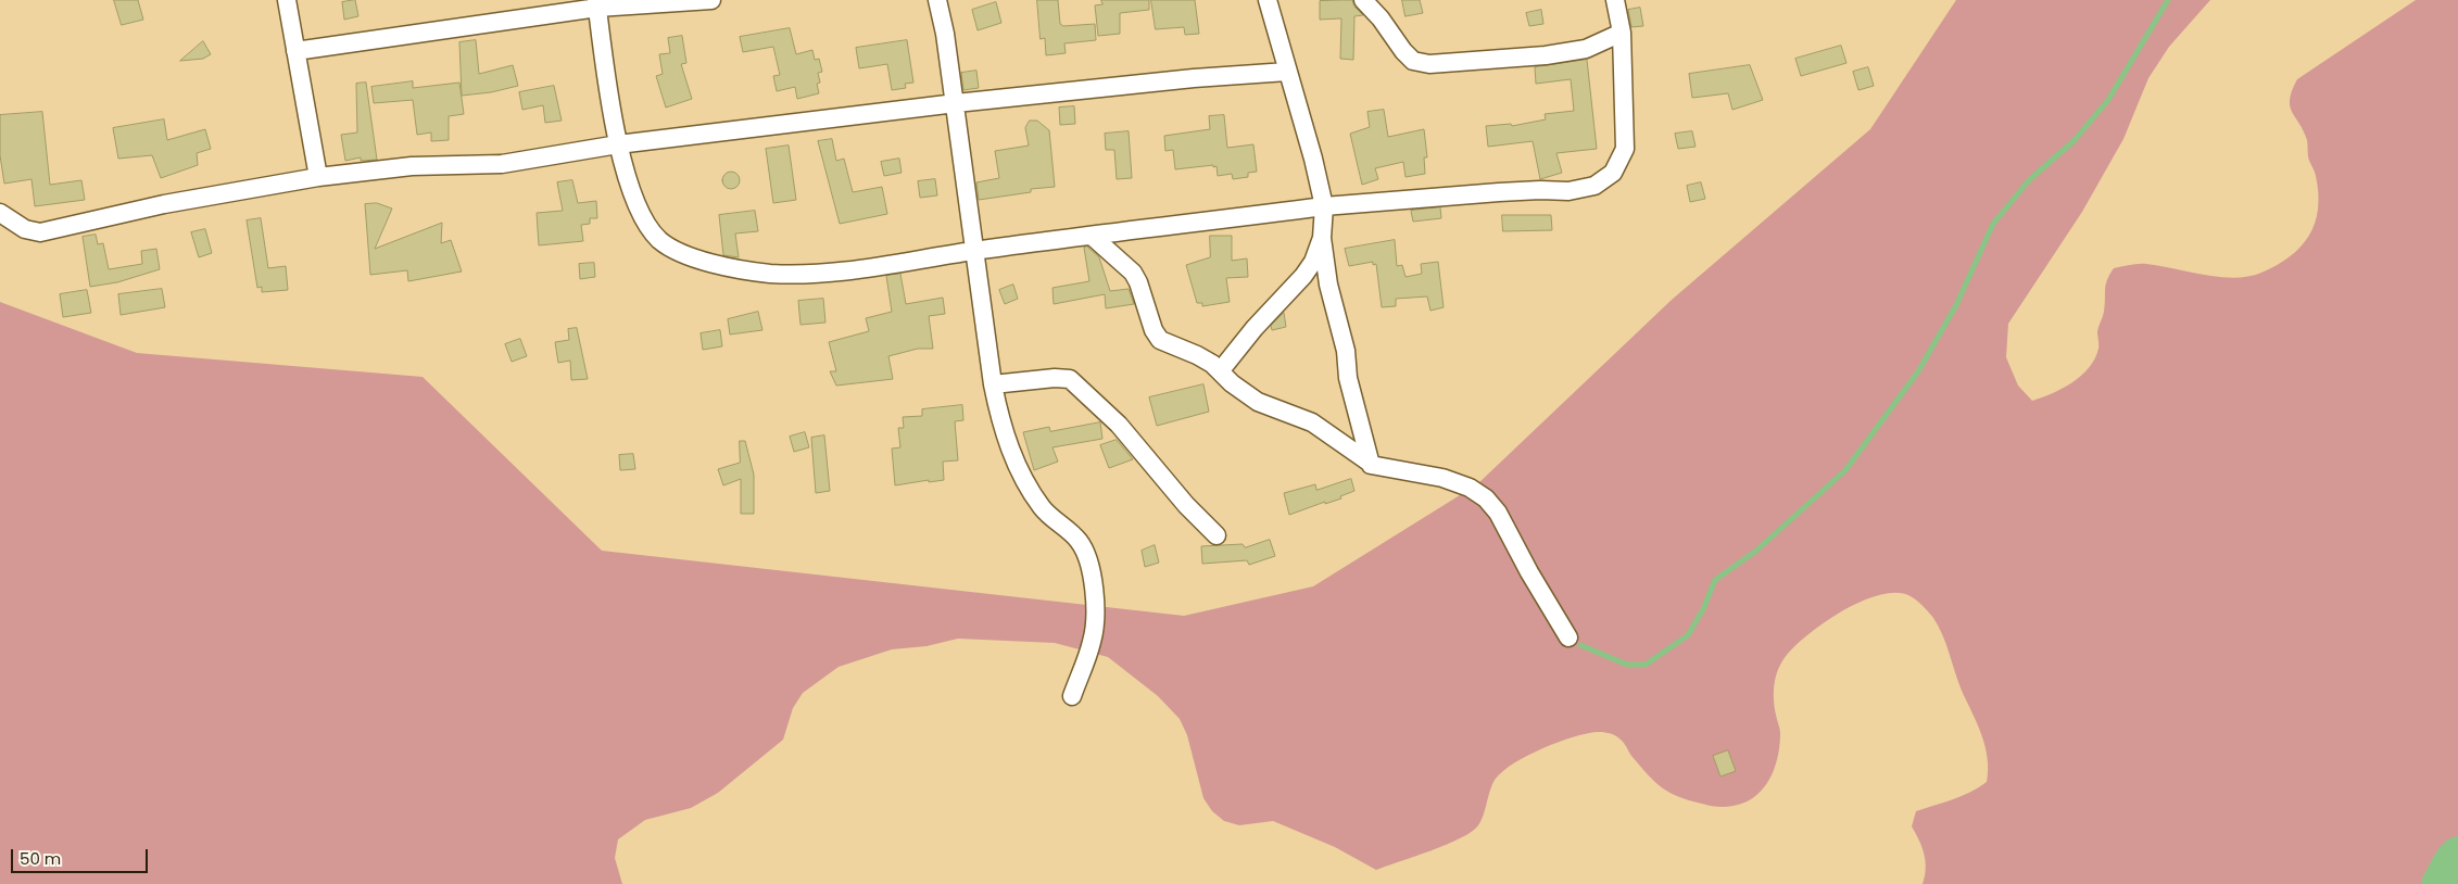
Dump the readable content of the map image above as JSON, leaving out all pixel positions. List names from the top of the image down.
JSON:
{
  "scale_bar": "50 m"
}
